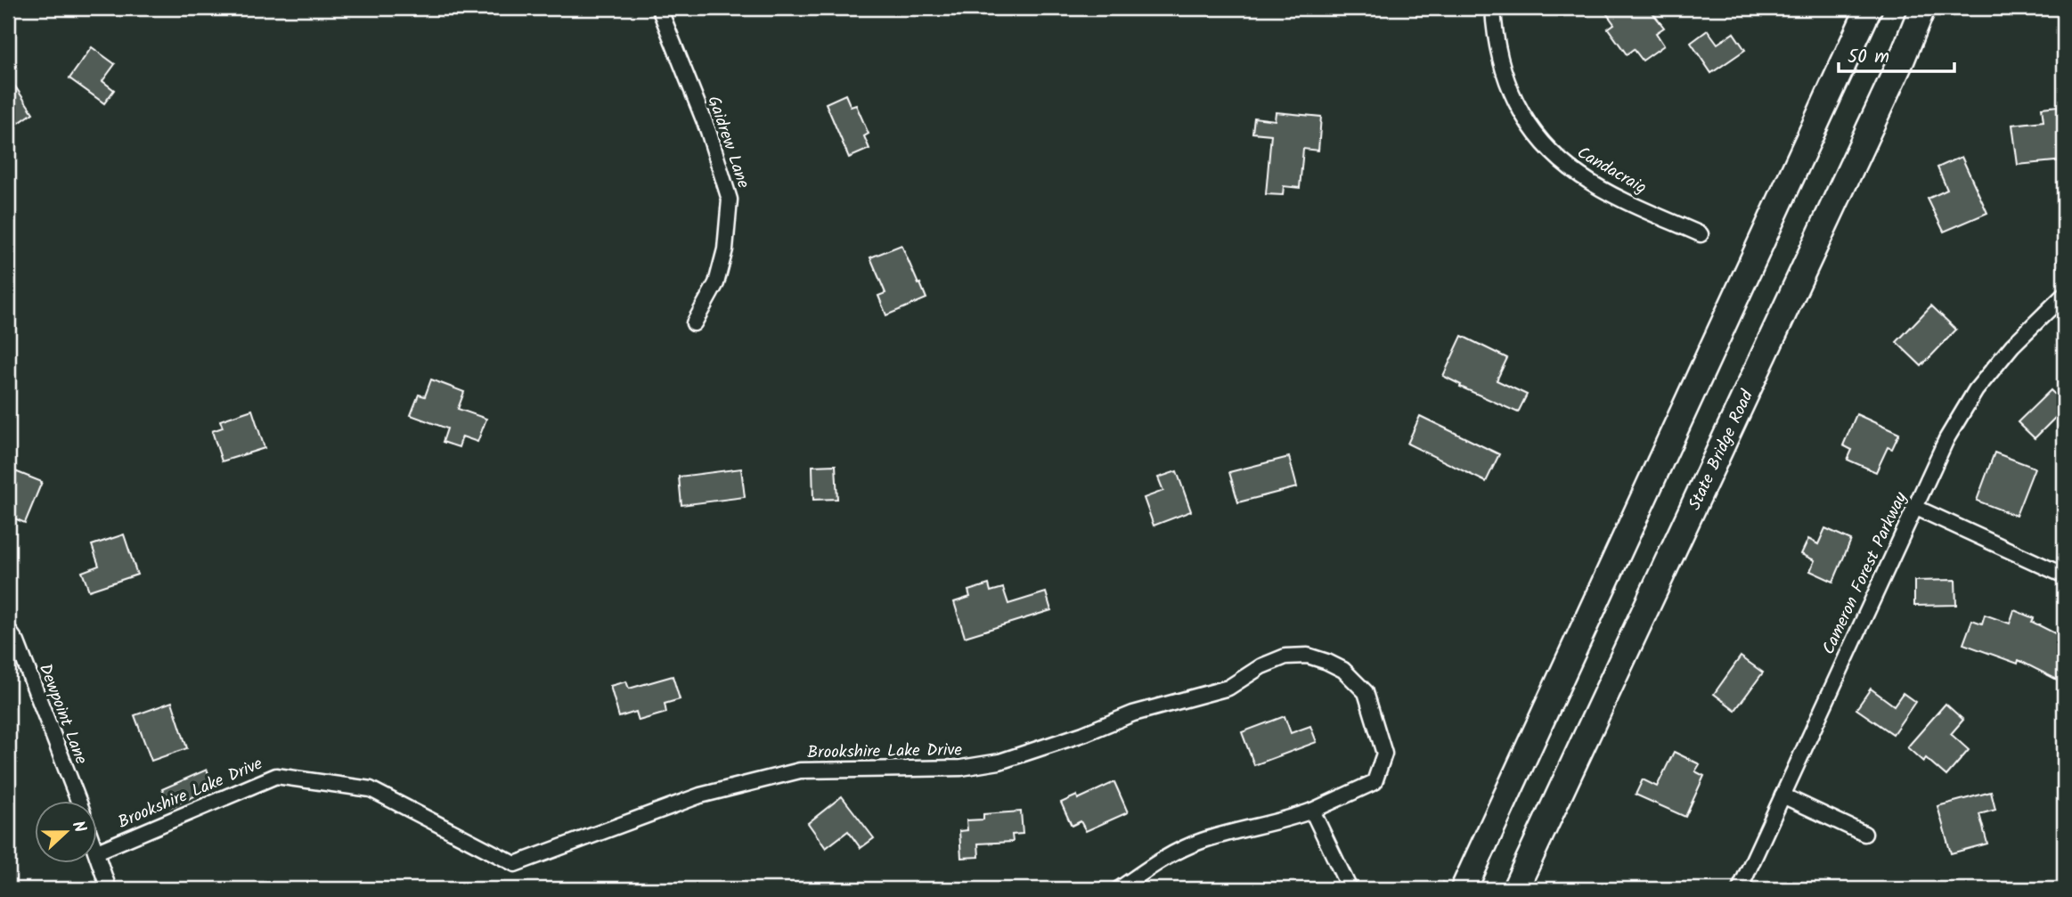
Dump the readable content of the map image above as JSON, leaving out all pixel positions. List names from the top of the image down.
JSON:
{
  "streets": {
    "highway": ["State Bridge Road"],
    "street": [
      "Gaidrew Lane",
      "Candacraig",
      "Cameron Forest Parkway",
      "Dewpoint Lane",
      "Brookshire Lake Drive"
    ]
  },
  "scale_bar": "50 m",
  "north": "right"
}
